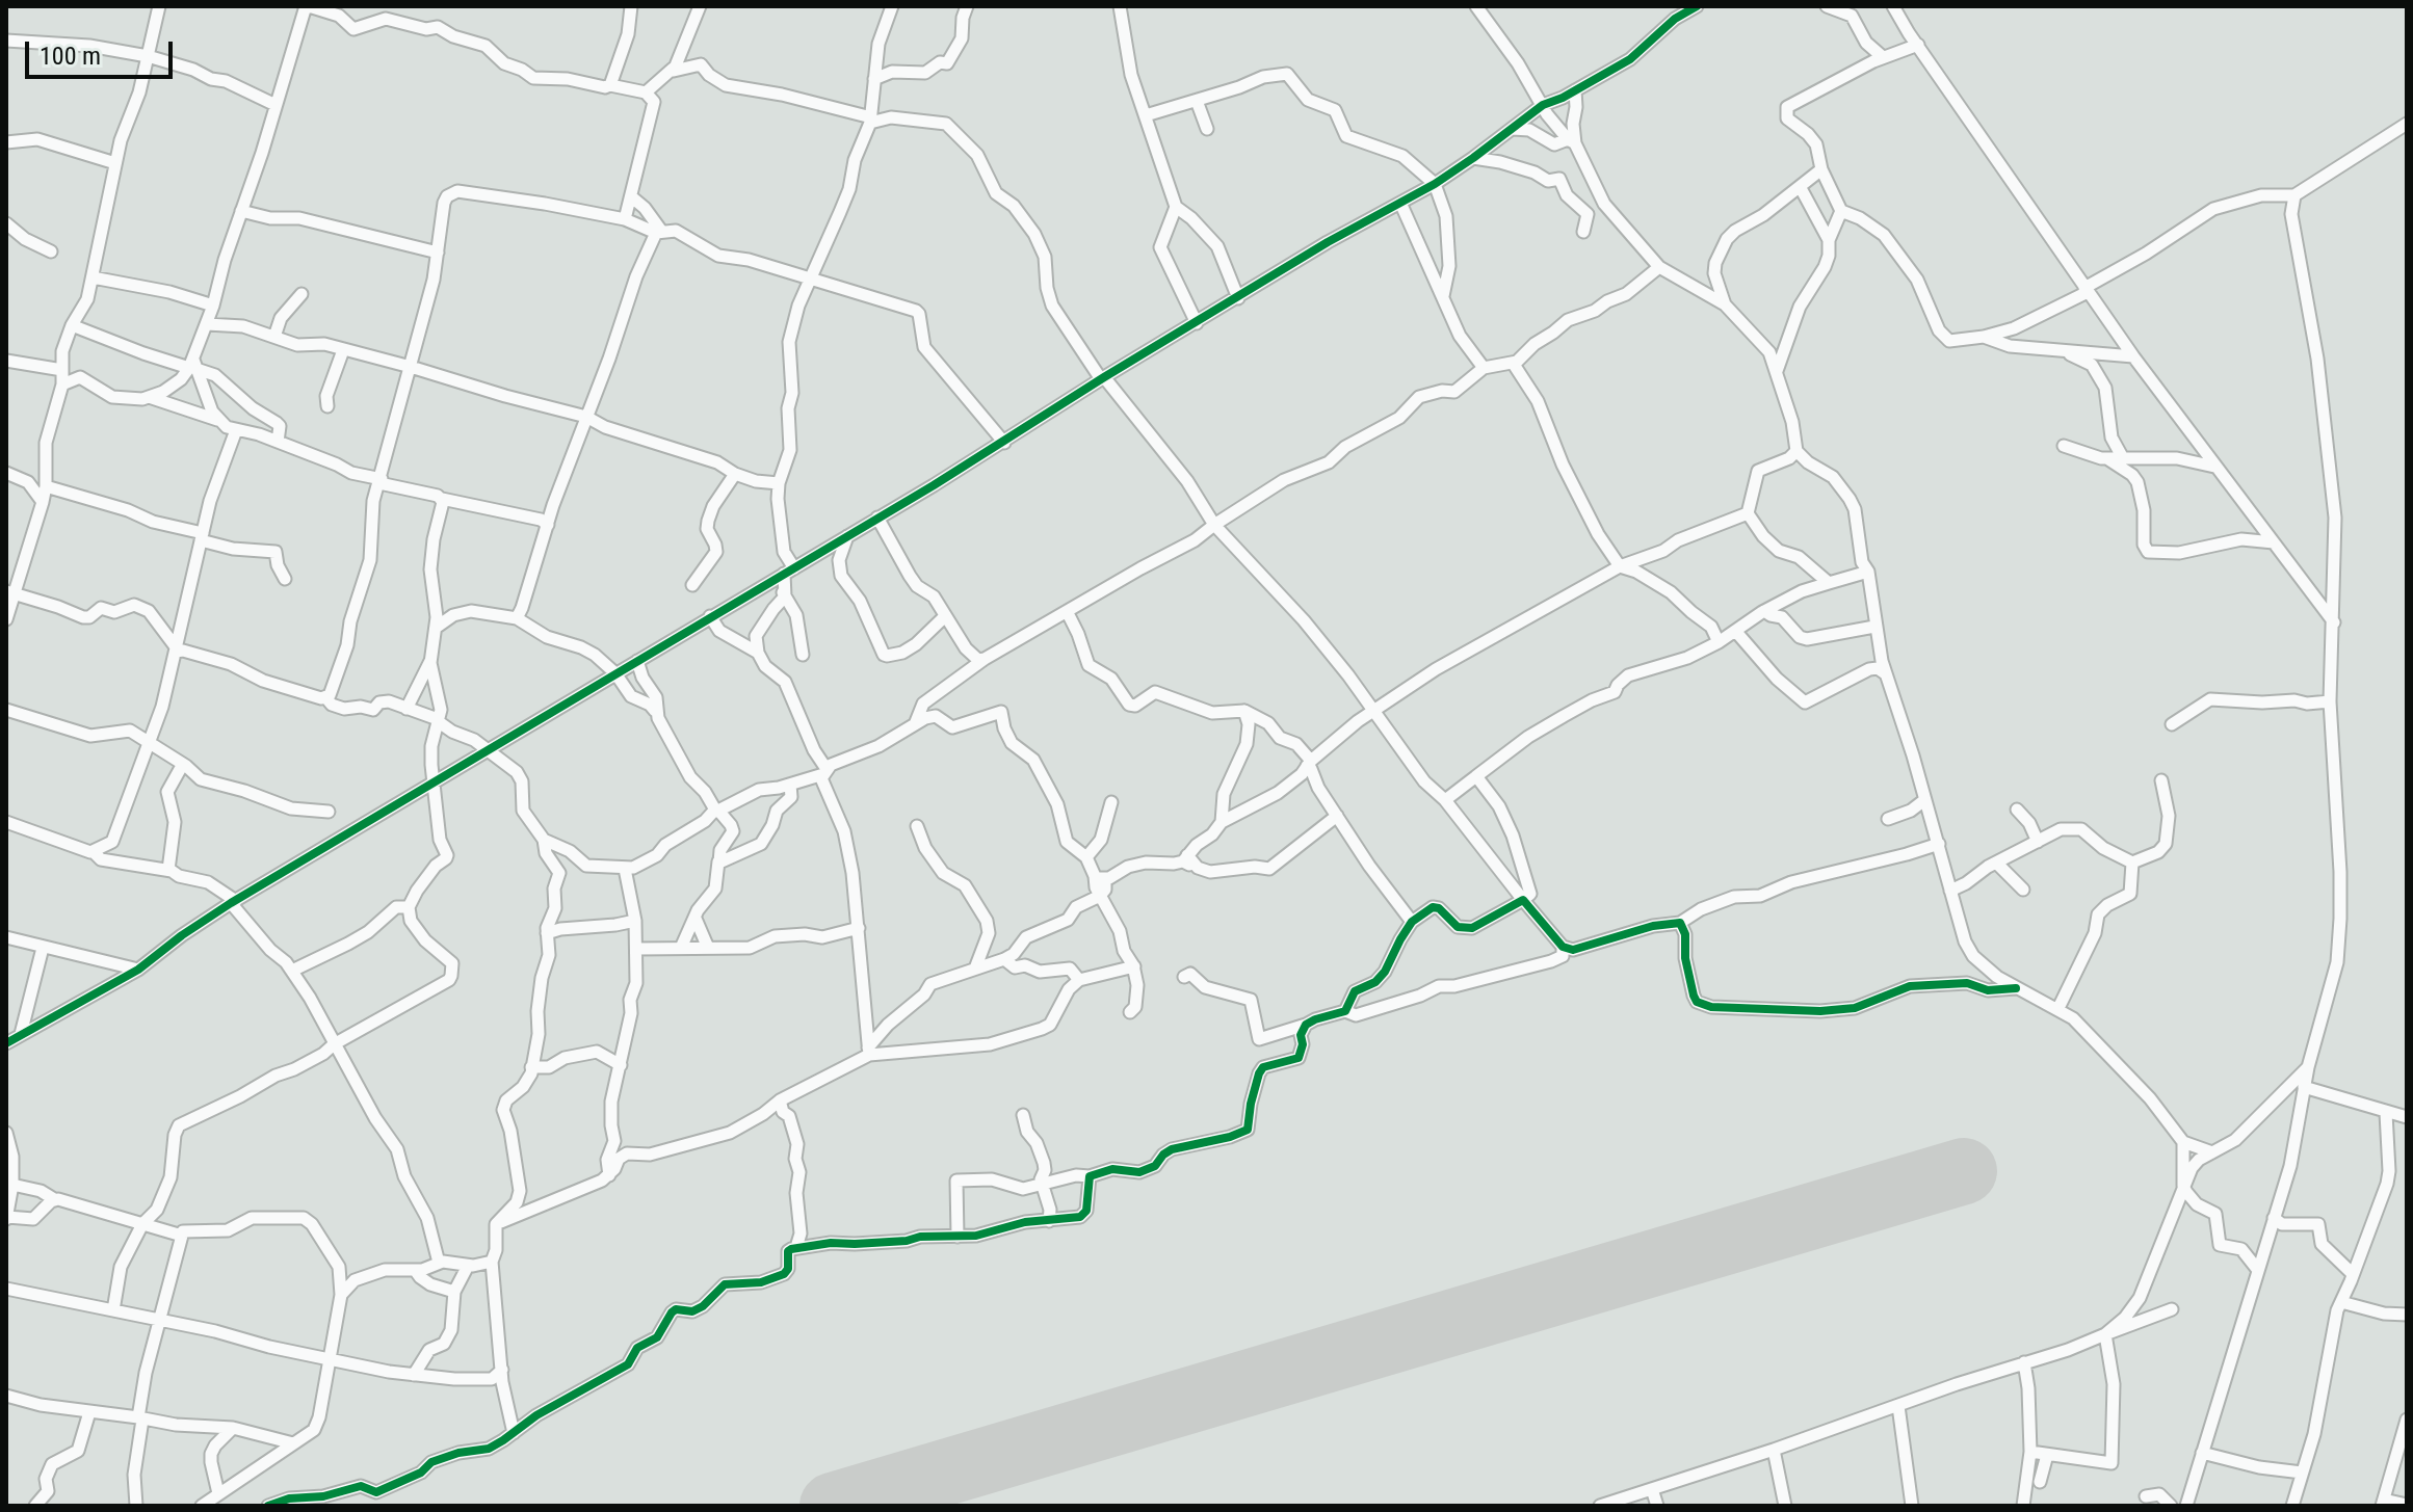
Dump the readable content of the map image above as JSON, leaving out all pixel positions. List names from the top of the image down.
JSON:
{
  "scale_bar": "100 m"
}
